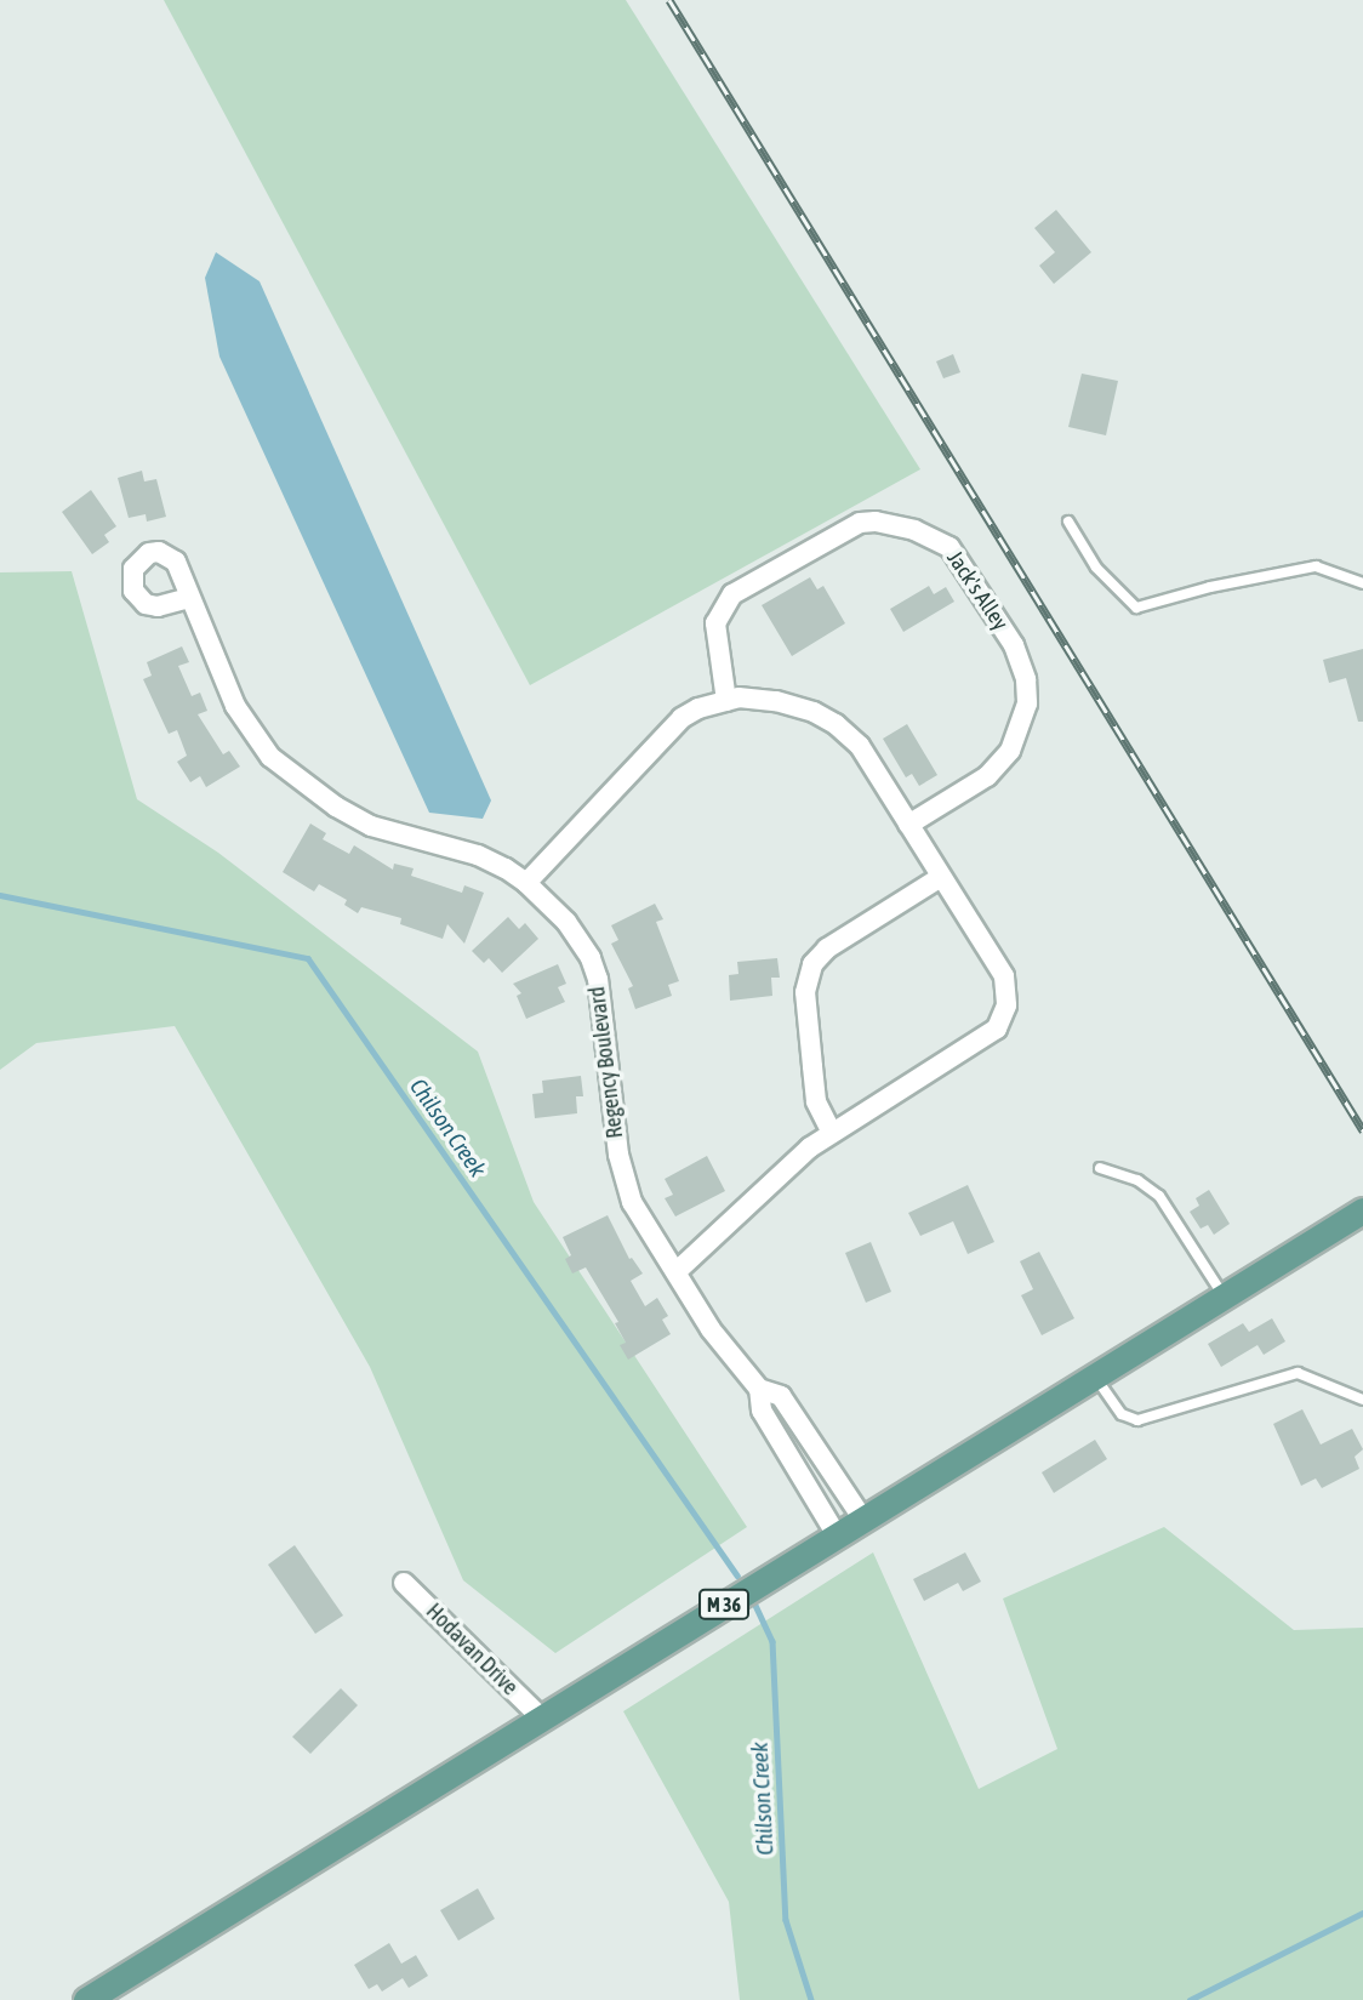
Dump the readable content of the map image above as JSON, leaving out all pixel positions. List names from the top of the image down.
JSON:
{
  "streets": {
    "main road": ["M 36"],
    "street": ["Jack's Alley", "Regency Boulevard", "Hodavan Drive"]
  },
  "crossings": [
    ["Regency Boulevard", "M 36"],
    ["M 36", "Hodavan Drive"]
  ],
  "water": ["Chilson Creek"]
}
